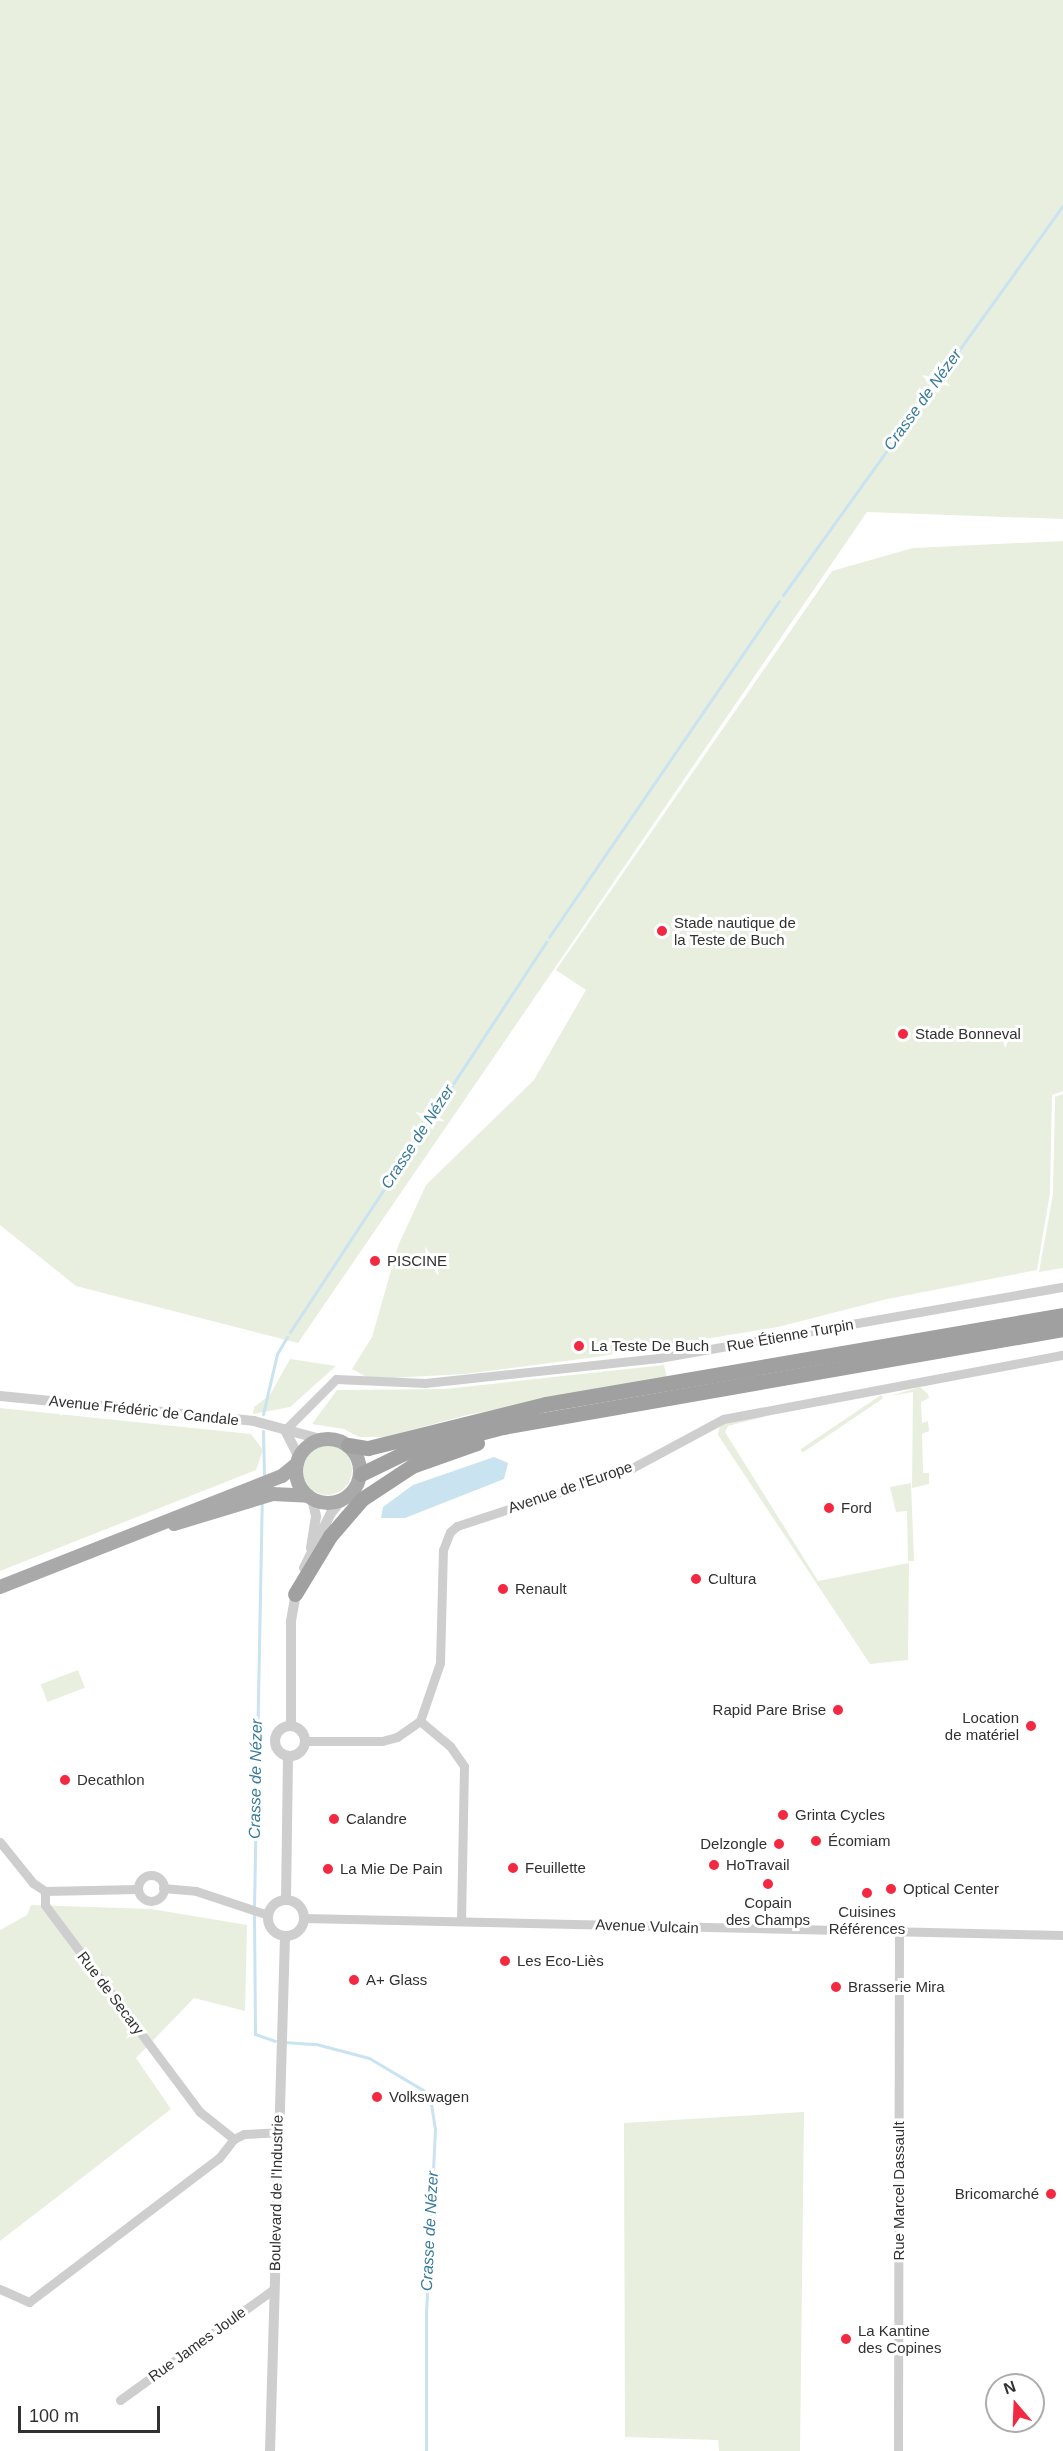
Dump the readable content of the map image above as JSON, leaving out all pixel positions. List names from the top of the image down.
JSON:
{
  "streets": {
    "street": [
      "Rue Étienne Turpin",
      "Avenue Frédéric de Candale",
      "Avenue de l'Europe",
      "Avenue Vulcain",
      "Rue de Secary",
      "Rue Marcel Dassault",
      "Boulevard de l'Industrie",
      "Rue James Joule"
    ]
  },
  "crossings": [
    ["Rue Étienne Turpin", "Avenue Frédéric de Candale"],
    ["Avenue Vulcain", "Rue Marcel Dassault"],
    ["Boulevard de l'Industrie", "Rue James Joule"]
  ],
  "water": ["Crasse de Nézer"],
  "places": [
    "Stade nautique de la Teste de Buch",
    "Stade Bonneval",
    "PISCINE",
    "La Teste De Buch",
    "Ford",
    "Cultura",
    "Renault",
    "Rapid Pare Brise",
    "Location de matériel",
    "Decathlon",
    "Grinta Cycles",
    "Calandre",
    "Écomiam",
    "Delzongle",
    "HoTravail",
    "Feuillette",
    "La Mie De Pain",
    "Copain des Champs",
    "Optical Center",
    "Cuisines Références",
    "Les Eco-Liès",
    "A+ Glass",
    "Brasserie Mira",
    "Volkswagen",
    "Bricomarché",
    "La Kantine des Copines"
  ],
  "scale_bar": "100 m",
  "north": "top"
}
